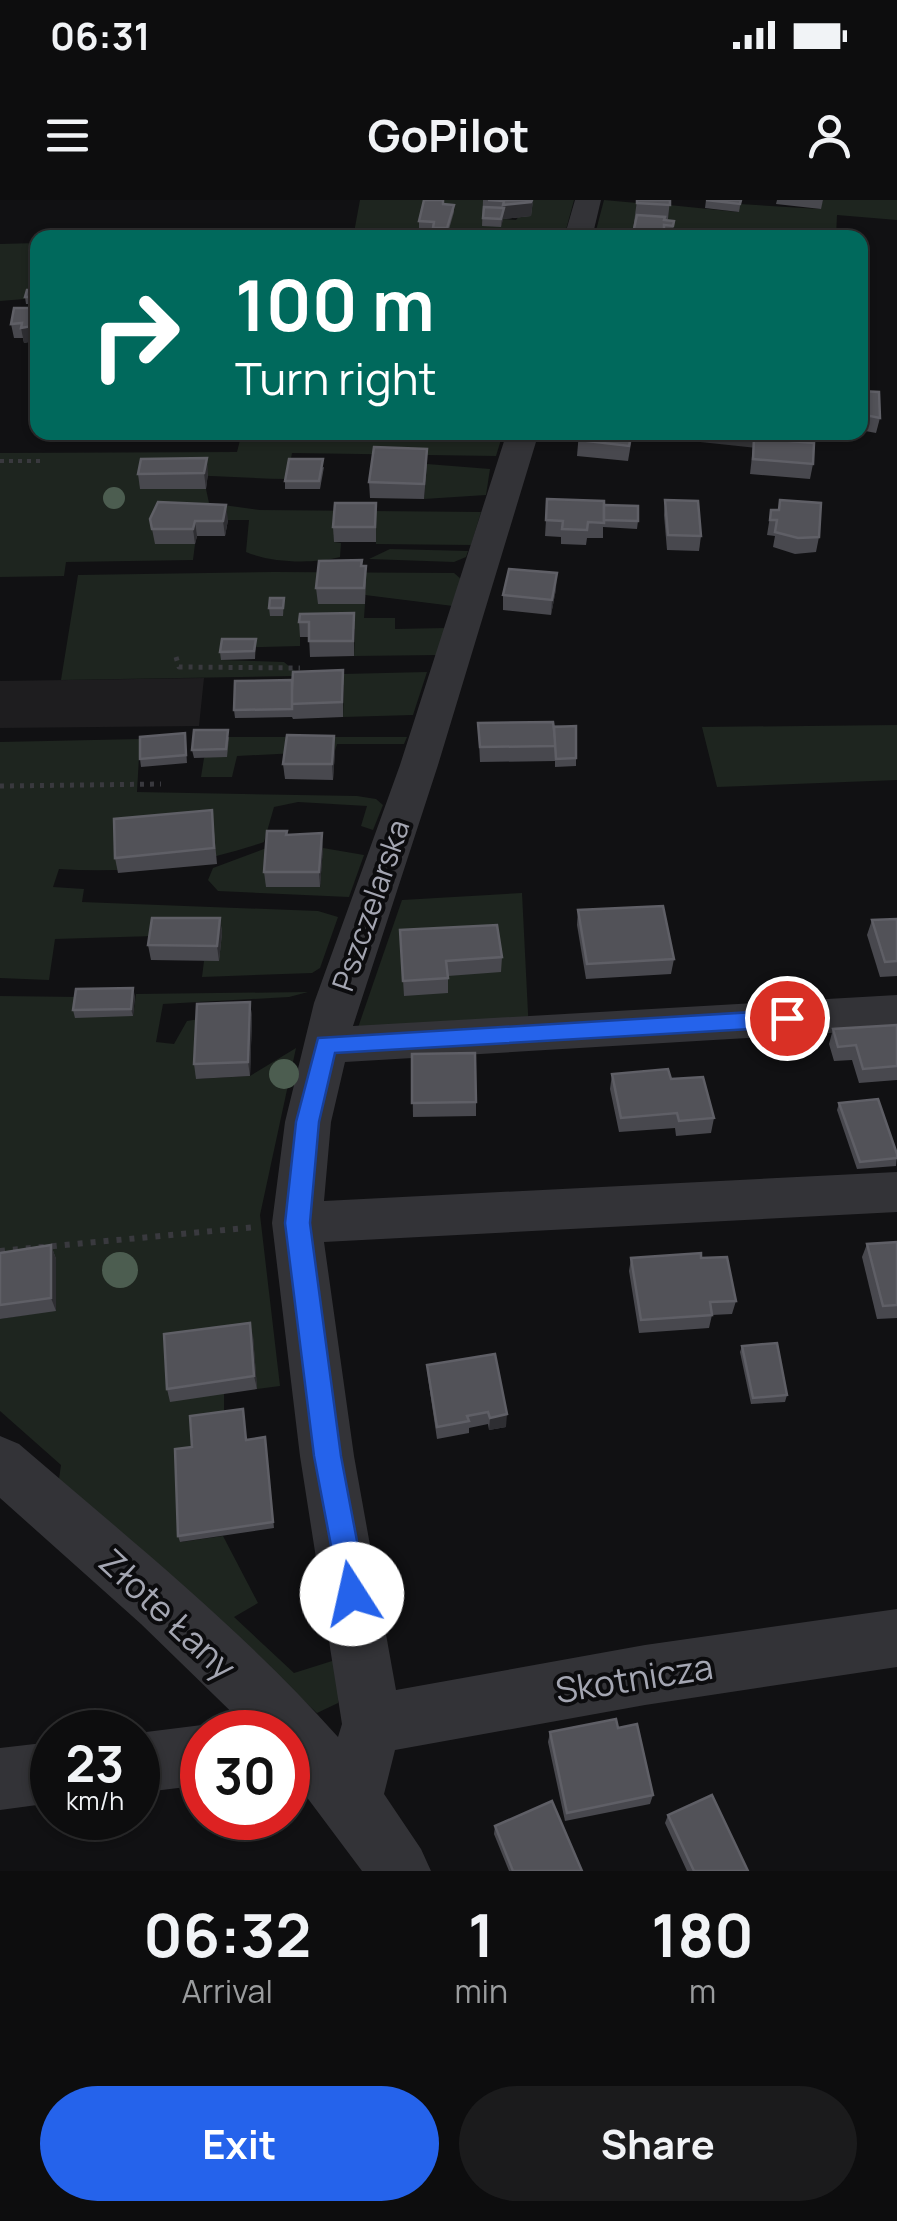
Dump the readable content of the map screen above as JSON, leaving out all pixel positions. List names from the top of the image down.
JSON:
{
  "streets": {
    "street": ["Pszczelarska", "Złote Łany", "Skotnicza"]
  },
  "crossings": [
    ["Pszczelarska", "Złote Łany"],
    ["Pszczelarska", "Skotnicza"]
  ],
  "page": {
    "status": "06:31",
    "header": "GoPilot",
    "turn": ["100 m", "Turn right"],
    "speed": "23 km/h",
    "limit": "30",
    "eta": [
      "06:32",
      "Arrival",
      "1",
      "min",
      "180",
      "m"
    ],
    "buttons": ["Exit", "Share"]
  }
}
